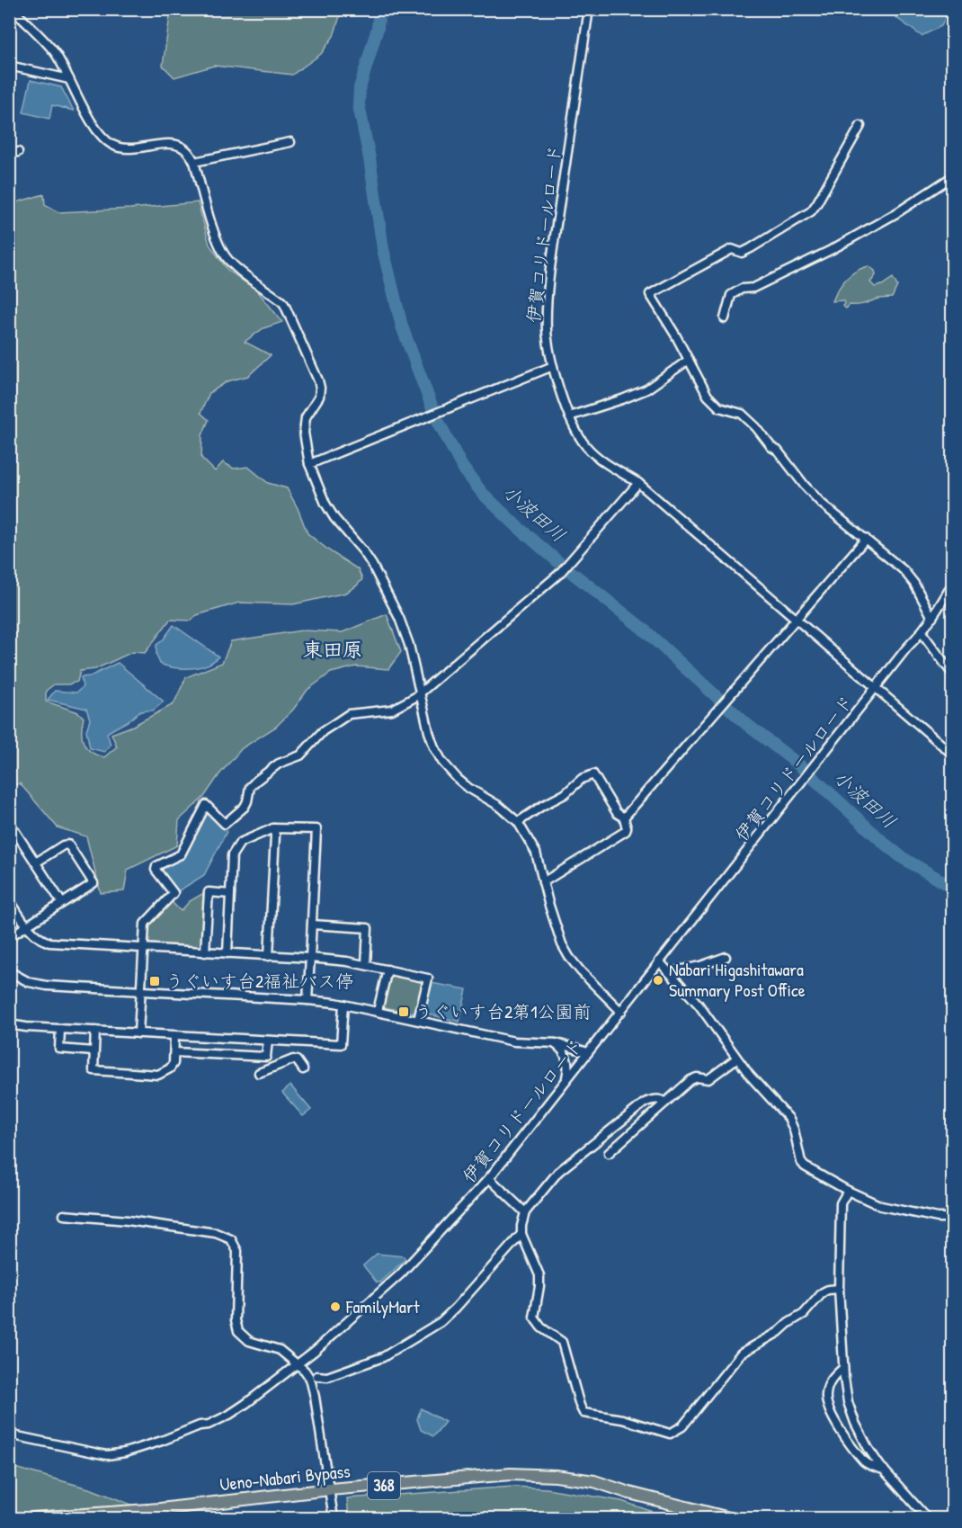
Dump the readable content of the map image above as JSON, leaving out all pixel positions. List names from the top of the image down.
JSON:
{
  "streets": {
    "highway": ["Ueno-Nabari Bypass", "368"],
    "street": ["伊賀コリドールロード"]
  },
  "districts": ["東田原"],
  "water": ["小波田川"],
  "places": {
    "other": ["Nabari Higashitawara Summary Post Office", "FamilyMart"],
    "transit": ["うぐいす台2福祉バス停", "うぐいす台2第1公園前"]
  }
}
